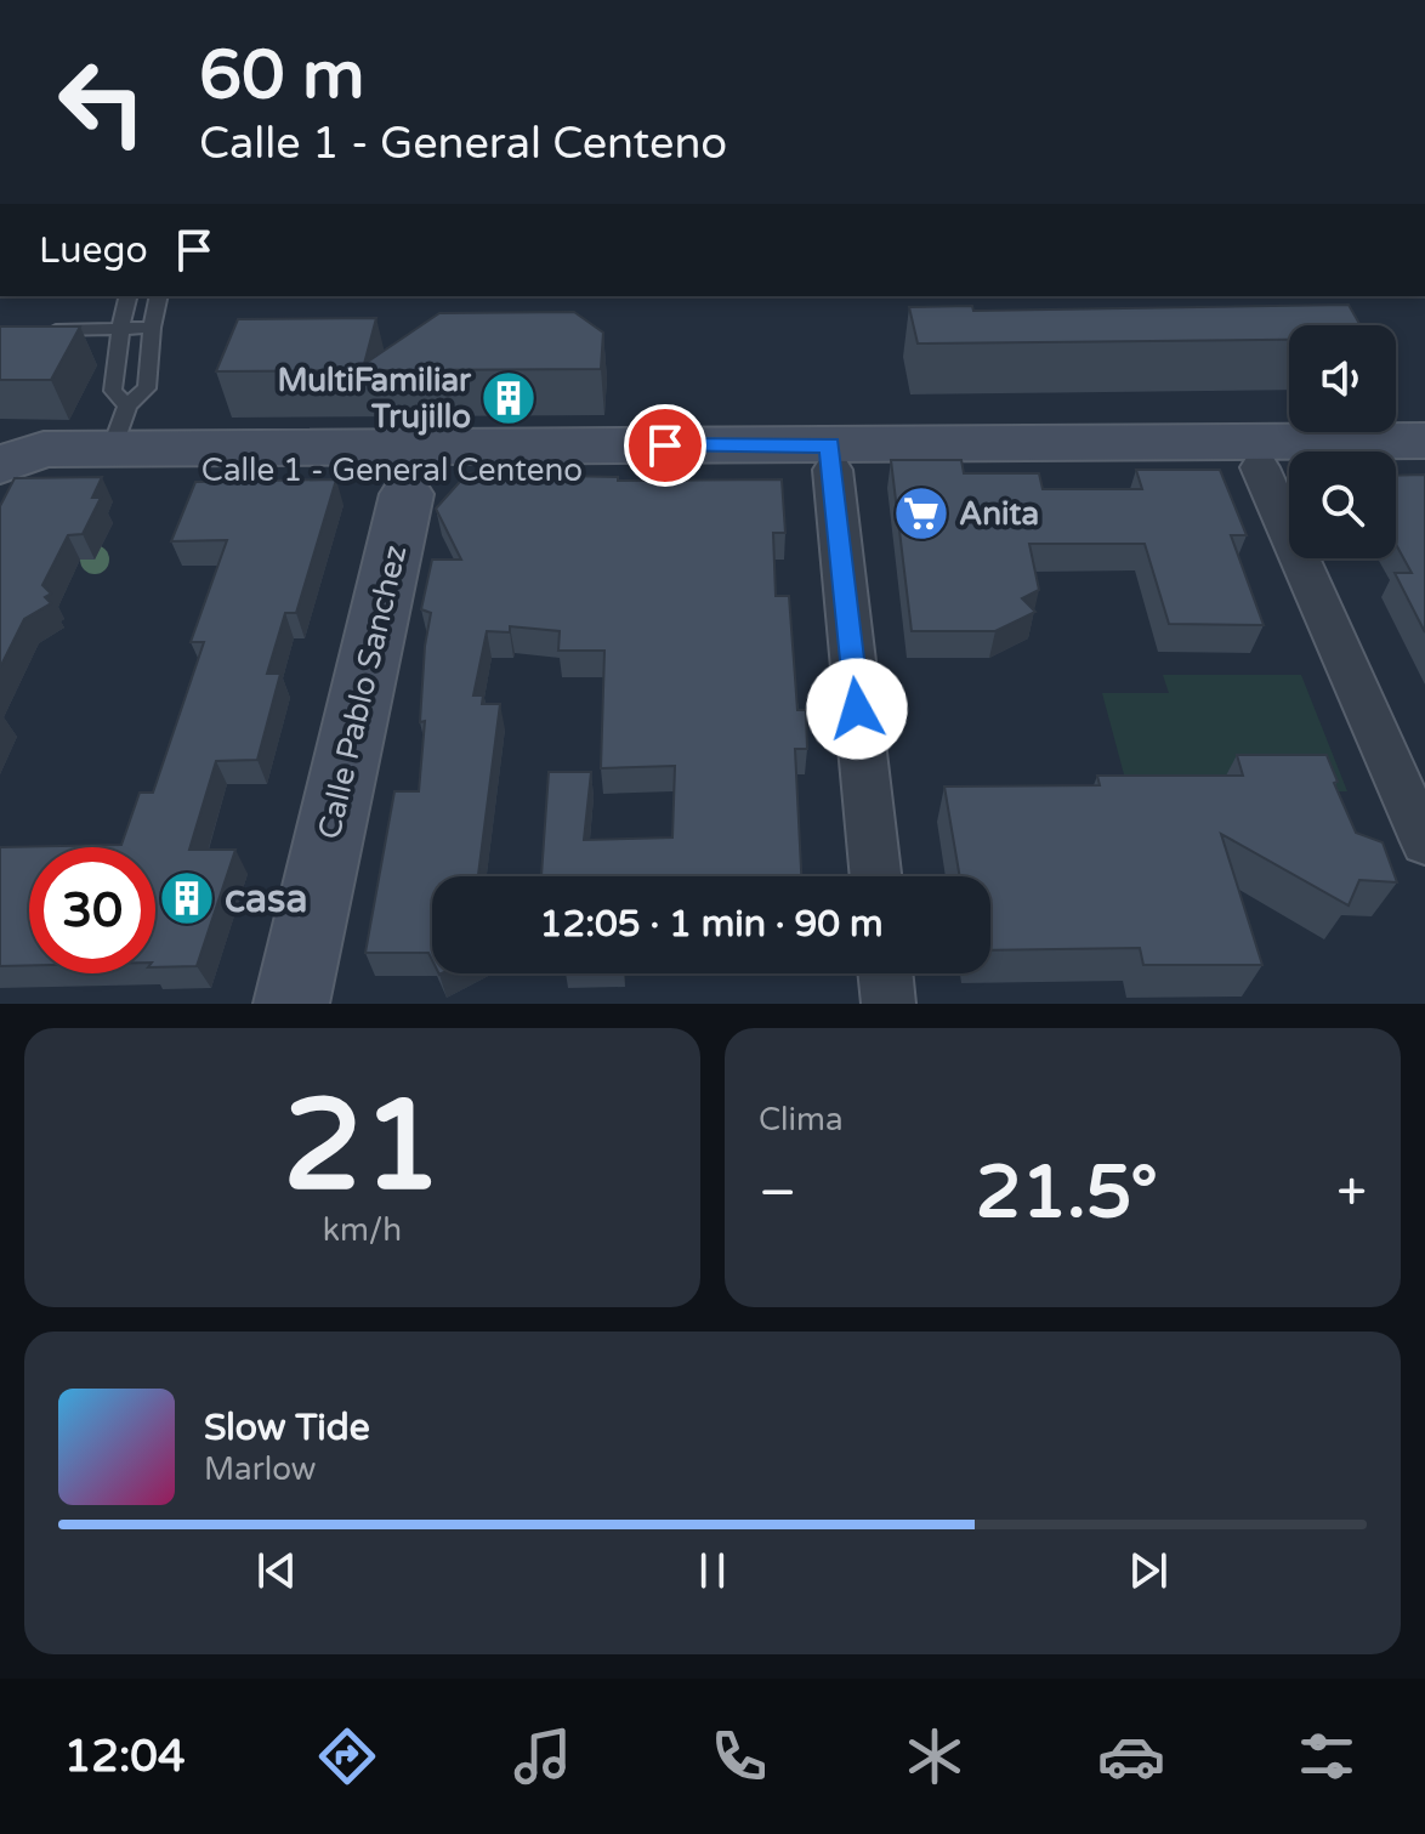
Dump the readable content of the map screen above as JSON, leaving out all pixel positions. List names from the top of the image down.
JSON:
{
  "streets": {
    "main road": ["Calle 1 - General Centeno", "Calle Pablo Sanchez"]
  },
  "crossings": [
    ["Calle 1 - General Centeno", "Calle Pablo Sanchez"]
  ],
  "places": {
    "building": ["MultiFamiliar Trujillo", "casa"],
    "supermarket": ["Anita"]
  },
  "page": {
    "turn": ["60 m", "Calle 1 - General Centeno"],
    "then": "Luego",
    "limit": "30",
    "trip": "12:05 · 1 min · 90 m",
    "tile": [
      ["21", "km/h"],
      "Clima"
    ],
    "heat": ["−", "21.5°", "+"],
    "song": ["Slow Tide", "Marlow"],
    "tabs": "12:04"
  }
}
